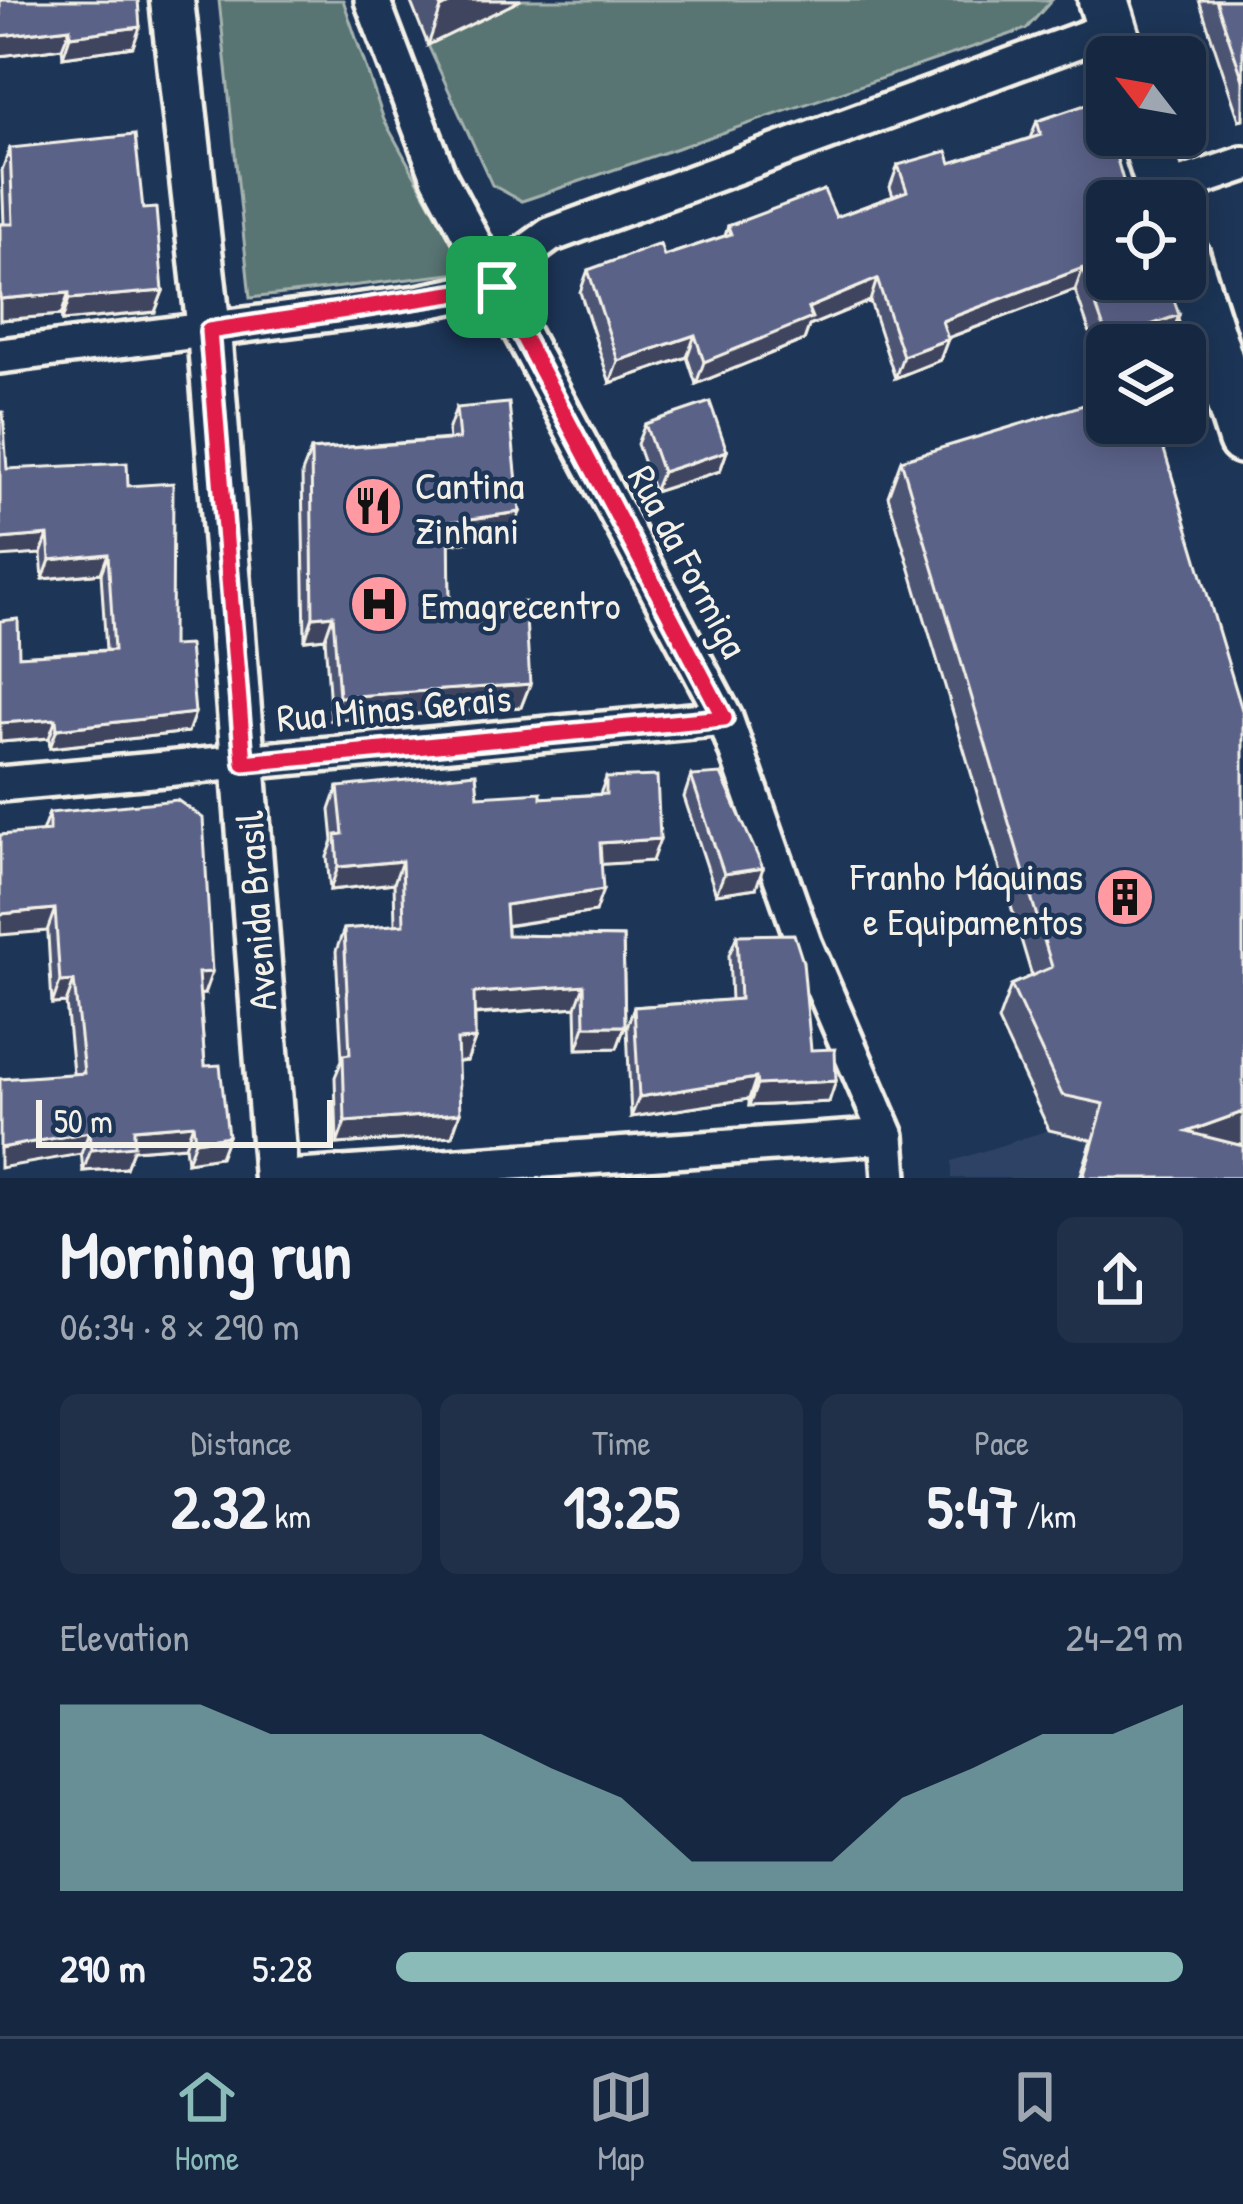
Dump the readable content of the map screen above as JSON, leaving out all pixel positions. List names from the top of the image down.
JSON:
{
  "streets": {
    "street": ["Rua da Formiga", "Rua Minas Gerais", "Avenida Brasil"]
  },
  "crossings": [
    ["Rua da Formiga", "Rua Minas Gerais"],
    ["Rua Minas Gerais", "Avenida Brasil"]
  ],
  "places": {
    "restaurant": ["Cantina Zinhani"],
    "hospital": ["Emagrecentro"],
    "building": ["Franho Máquinas e Equipamentos"]
  },
  "scale_bar": "50 m",
  "north": "top left",
  "page": {
    "scale": "50 m",
    "heading": ["Morning run", "06:34 · 8 × 290 m"],
    "stats": [
      ["Distance", "2.32 km"],
      ["Time", "13:25"],
      ["Pace", "5:47 /km"]
    ],
    "chart": ["Elevation", "24–29 m"],
    "list": [
      {
        "name": "290 m",
        "note": "5:28"
      }
    ],
    "tabs": ["Home", "Map", "Saved"]
  }
}
